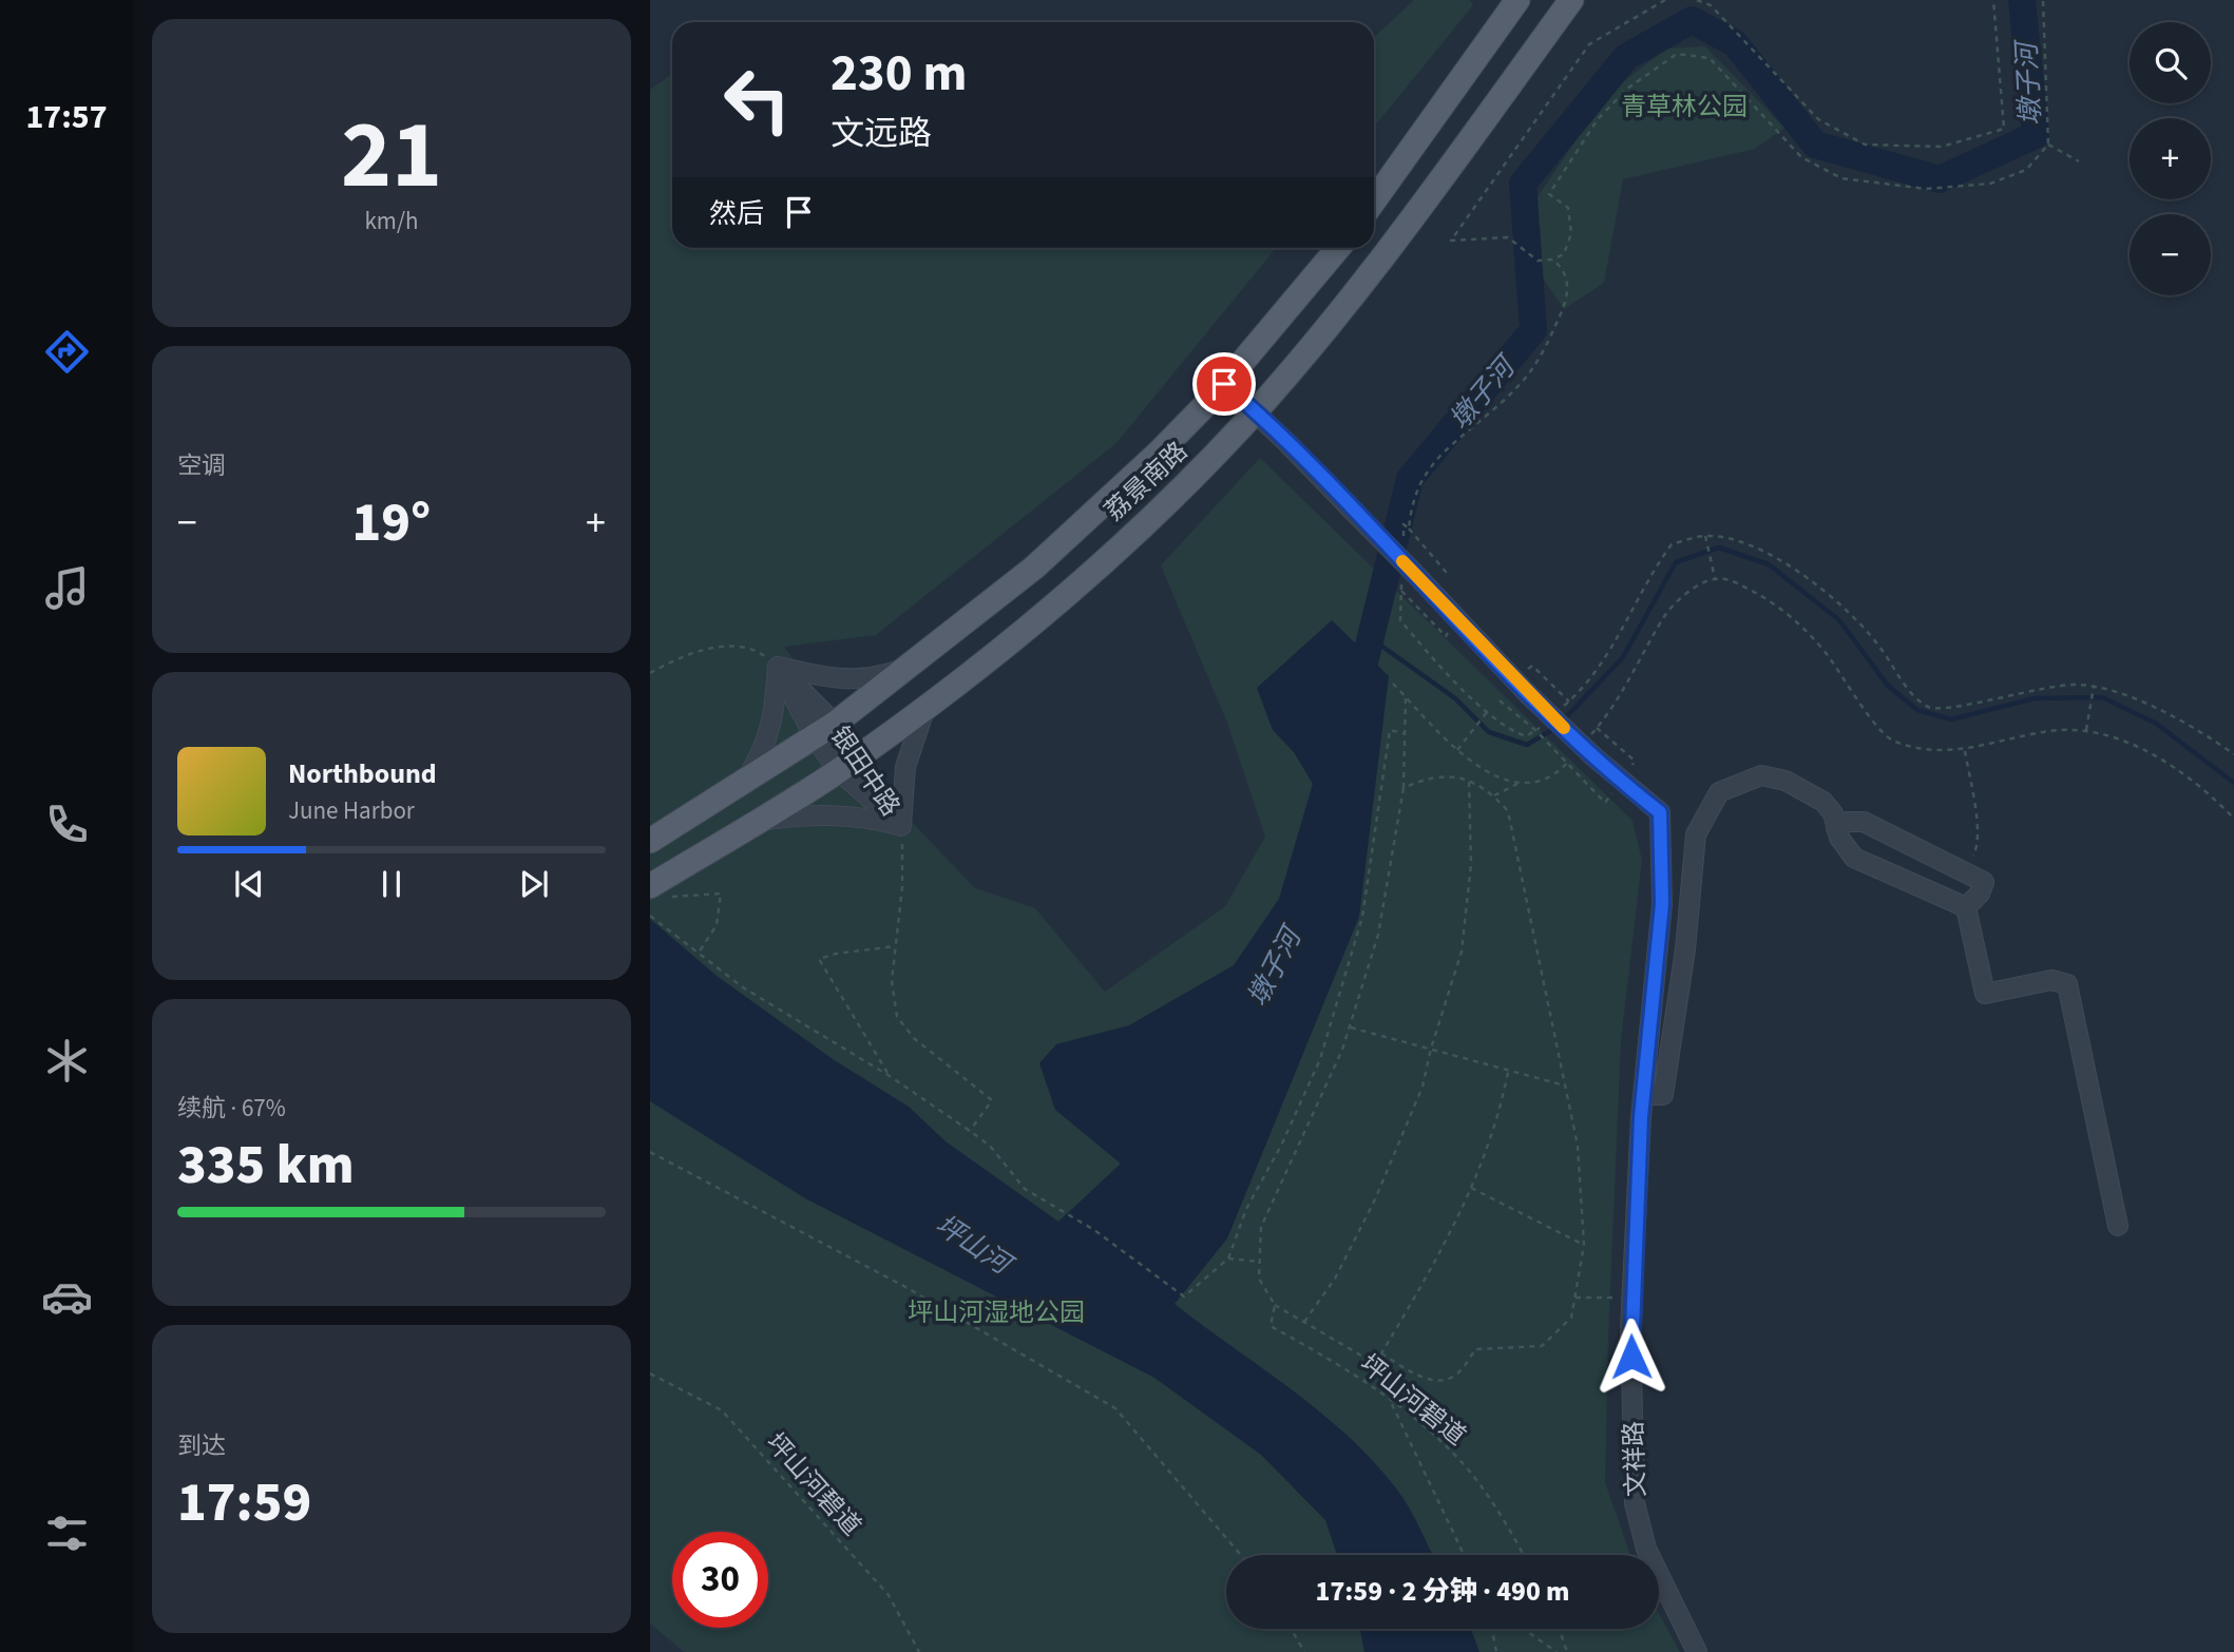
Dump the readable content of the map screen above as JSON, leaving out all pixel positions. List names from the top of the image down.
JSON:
{
  "streets": {
    "main road": ["荔景南路"],
    "street": ["银田中路", "文祥路"],
    "path": ["坪山河碧道"]
  },
  "crossings": [
    ["荔景南路", "银田中路"]
  ],
  "water": ["墩子河", "坪山河"],
  "parks": ["青草林公园", "坪山河湿地公园"],
  "page": {
    "tabs": "17:57",
    "tile": [
      ["21", "km/h"],
      "空调",
      ["续航 · 67%", "335 km"],
      ["到达", "17:59"]
    ],
    "map_buttons": ["+", "−"],
    "turn": ["230 m", "文远路"],
    "then": "然后",
    "heat": ["−", "19°", "+"],
    "song": ["Northbound", "June Harbor"],
    "limit": "30",
    "trip": "17:59 · 2 分钟 · 490 m"
  }
}
